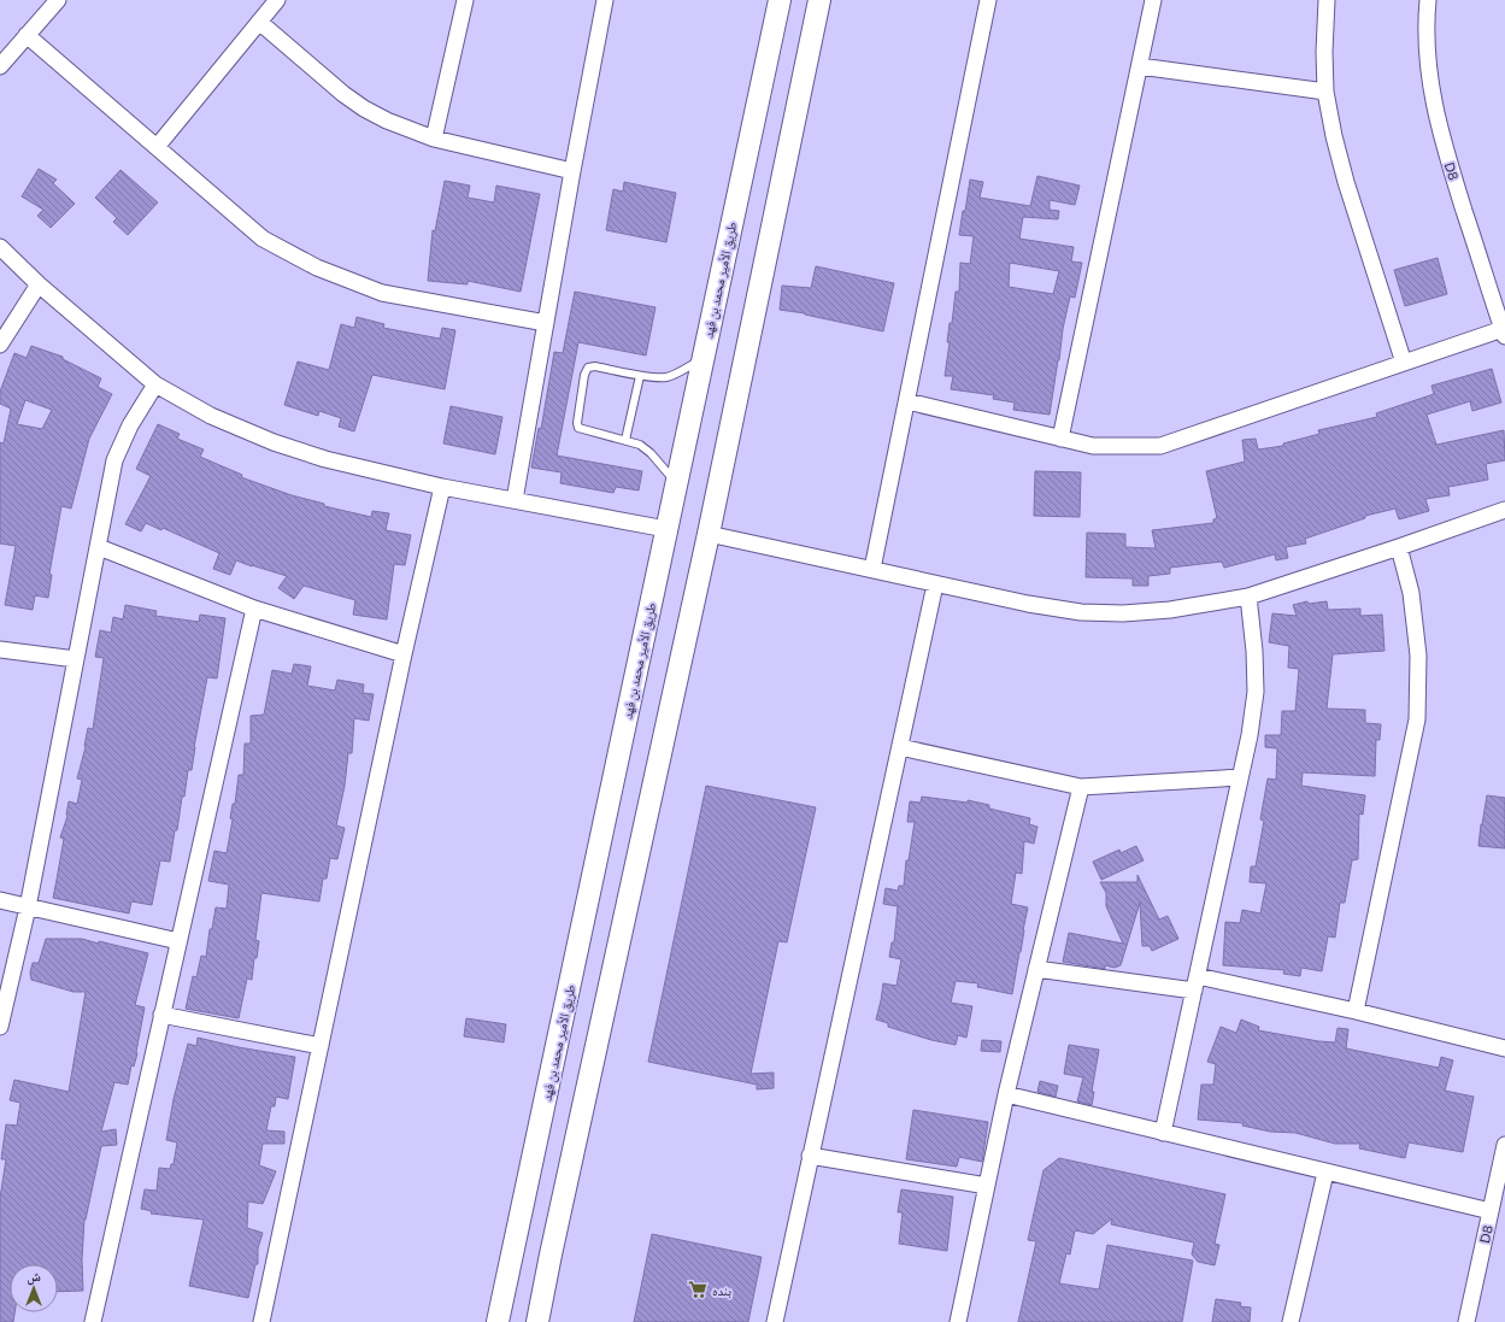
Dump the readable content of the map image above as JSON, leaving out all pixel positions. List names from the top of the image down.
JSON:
{
  "streets": {
    "street": ["D8", "طريق الأمير محمد بن فهد"]
  },
  "places": {
    "supermarket": ["بنده"]
  },
  "north": "top"
}
